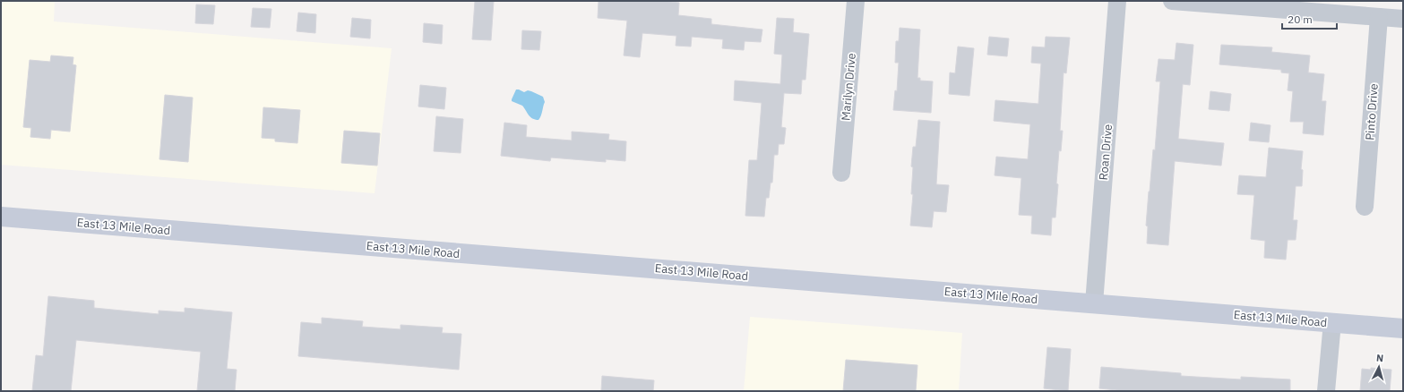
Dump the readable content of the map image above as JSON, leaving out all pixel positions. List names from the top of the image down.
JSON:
{
  "streets": {
    "main road": ["East 13 Mile Road"],
    "street": ["Marilyn Drive", "Pinto Drive", "Roan Drive"]
  },
  "crossings": [
    ["Roan Drive", "East 13 Mile Road"]
  ],
  "scale_bar": "20 m",
  "north": "top"
}
